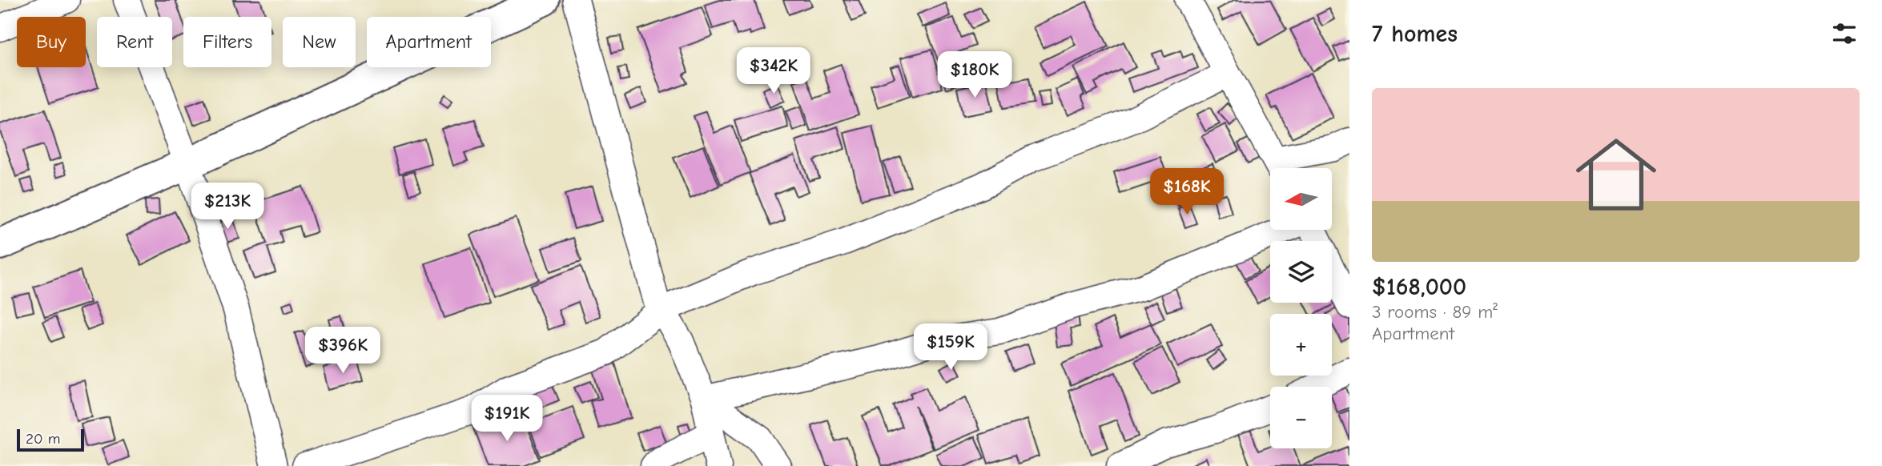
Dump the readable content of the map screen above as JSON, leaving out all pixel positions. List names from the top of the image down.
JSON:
{
  "scale_bar": "20 m",
  "north": "left",
  "page": {
    "heading": "7 homes",
    "chip": [
      "Buy",
      "Rent",
      "Filters",
      "New",
      "Apartment"
    ],
    "price": [
      "$342K",
      "$180K",
      "$168K",
      "$213K",
      "$159K",
      "$396K",
      "$191K"
    ],
    "list": [
      {
        "name": "$168,000",
        "note": "3 rooms · 89 m² · Apartment"
      }
    ],
    "map_buttons": ["+", "−"],
    "scale": "20 m"
  }
}
